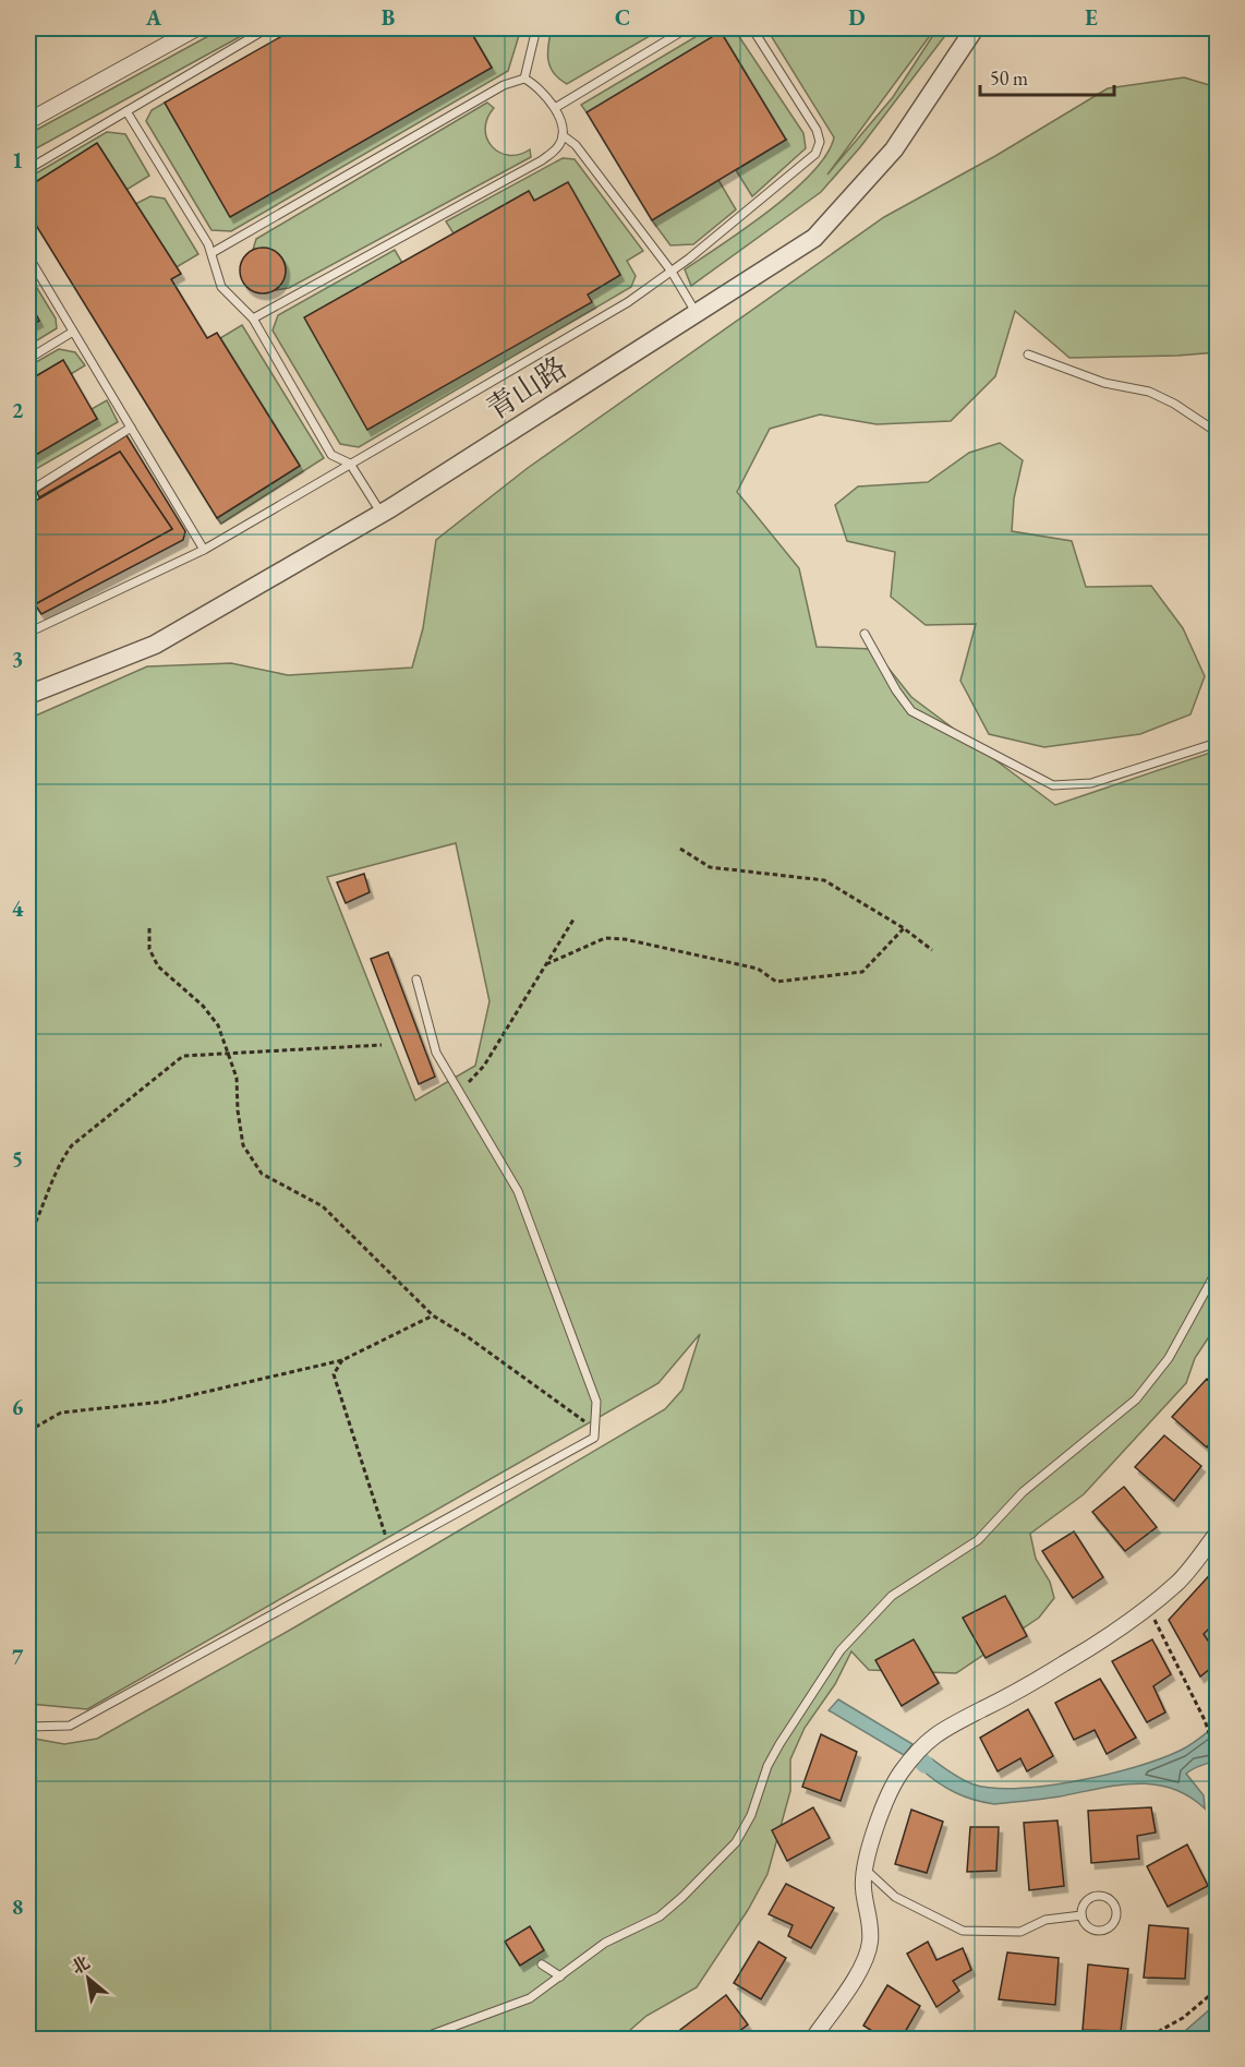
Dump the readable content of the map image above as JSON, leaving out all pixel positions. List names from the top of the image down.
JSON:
{
  "streets": {
    "street": ["青山路"]
  },
  "scale_bar": "50 m",
  "north": "top left",
  "grid": {
    "columns": [
      "A",
      "B",
      "C",
      "D",
      "E"
    ],
    "rows": [
      "1",
      "2",
      "3",
      "4",
      "5",
      "6",
      "7",
      "8"
    ]
  }
}
